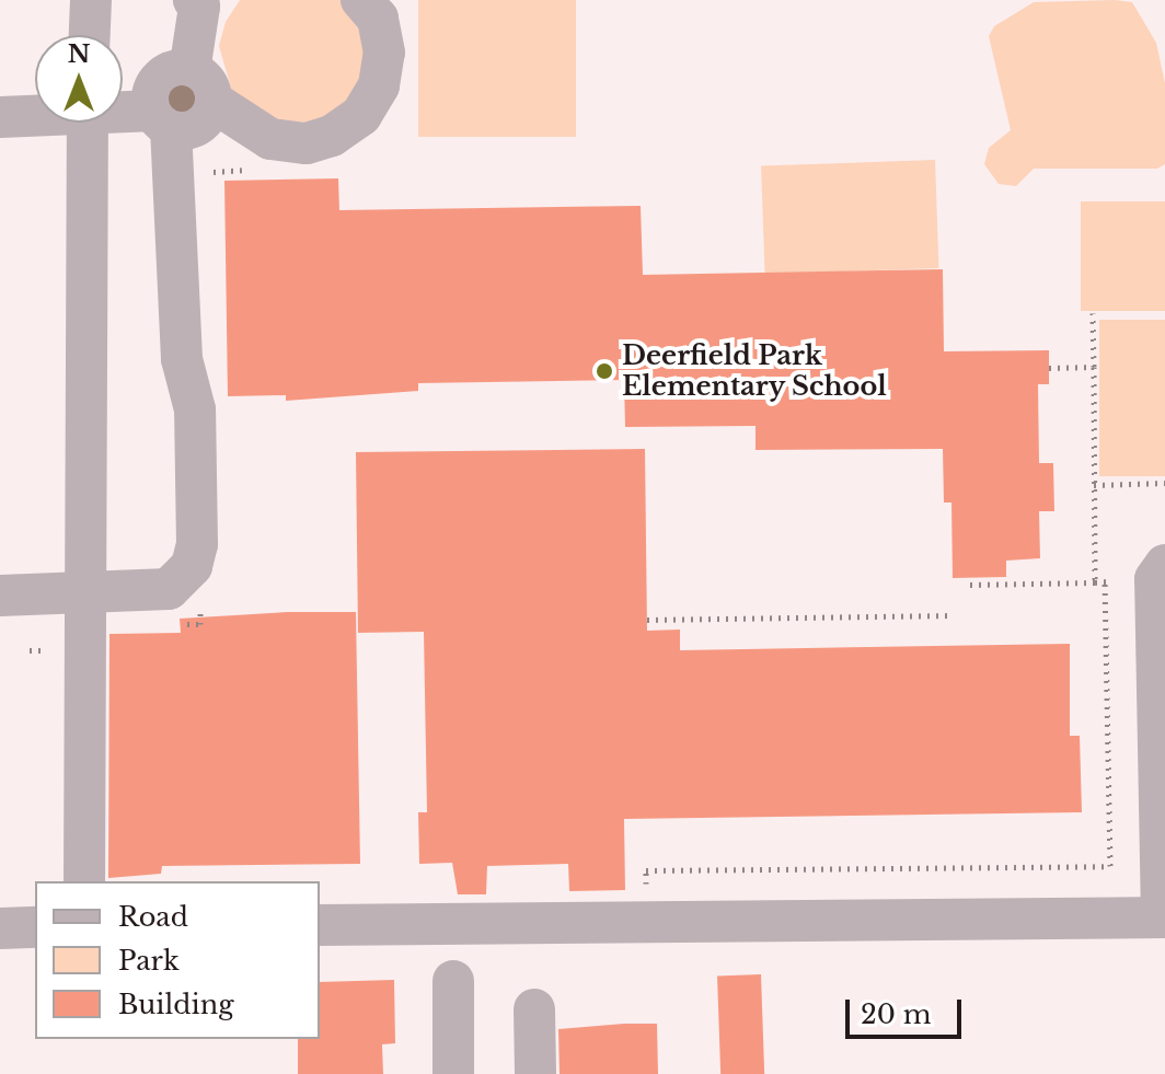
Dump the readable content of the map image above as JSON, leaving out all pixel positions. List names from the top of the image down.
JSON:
{
  "places": ["Deerfield Park Elementary School"],
  "legend": ["Road", "Park", "Building"],
  "scale_bar": "20 m",
  "north": "top"
}
